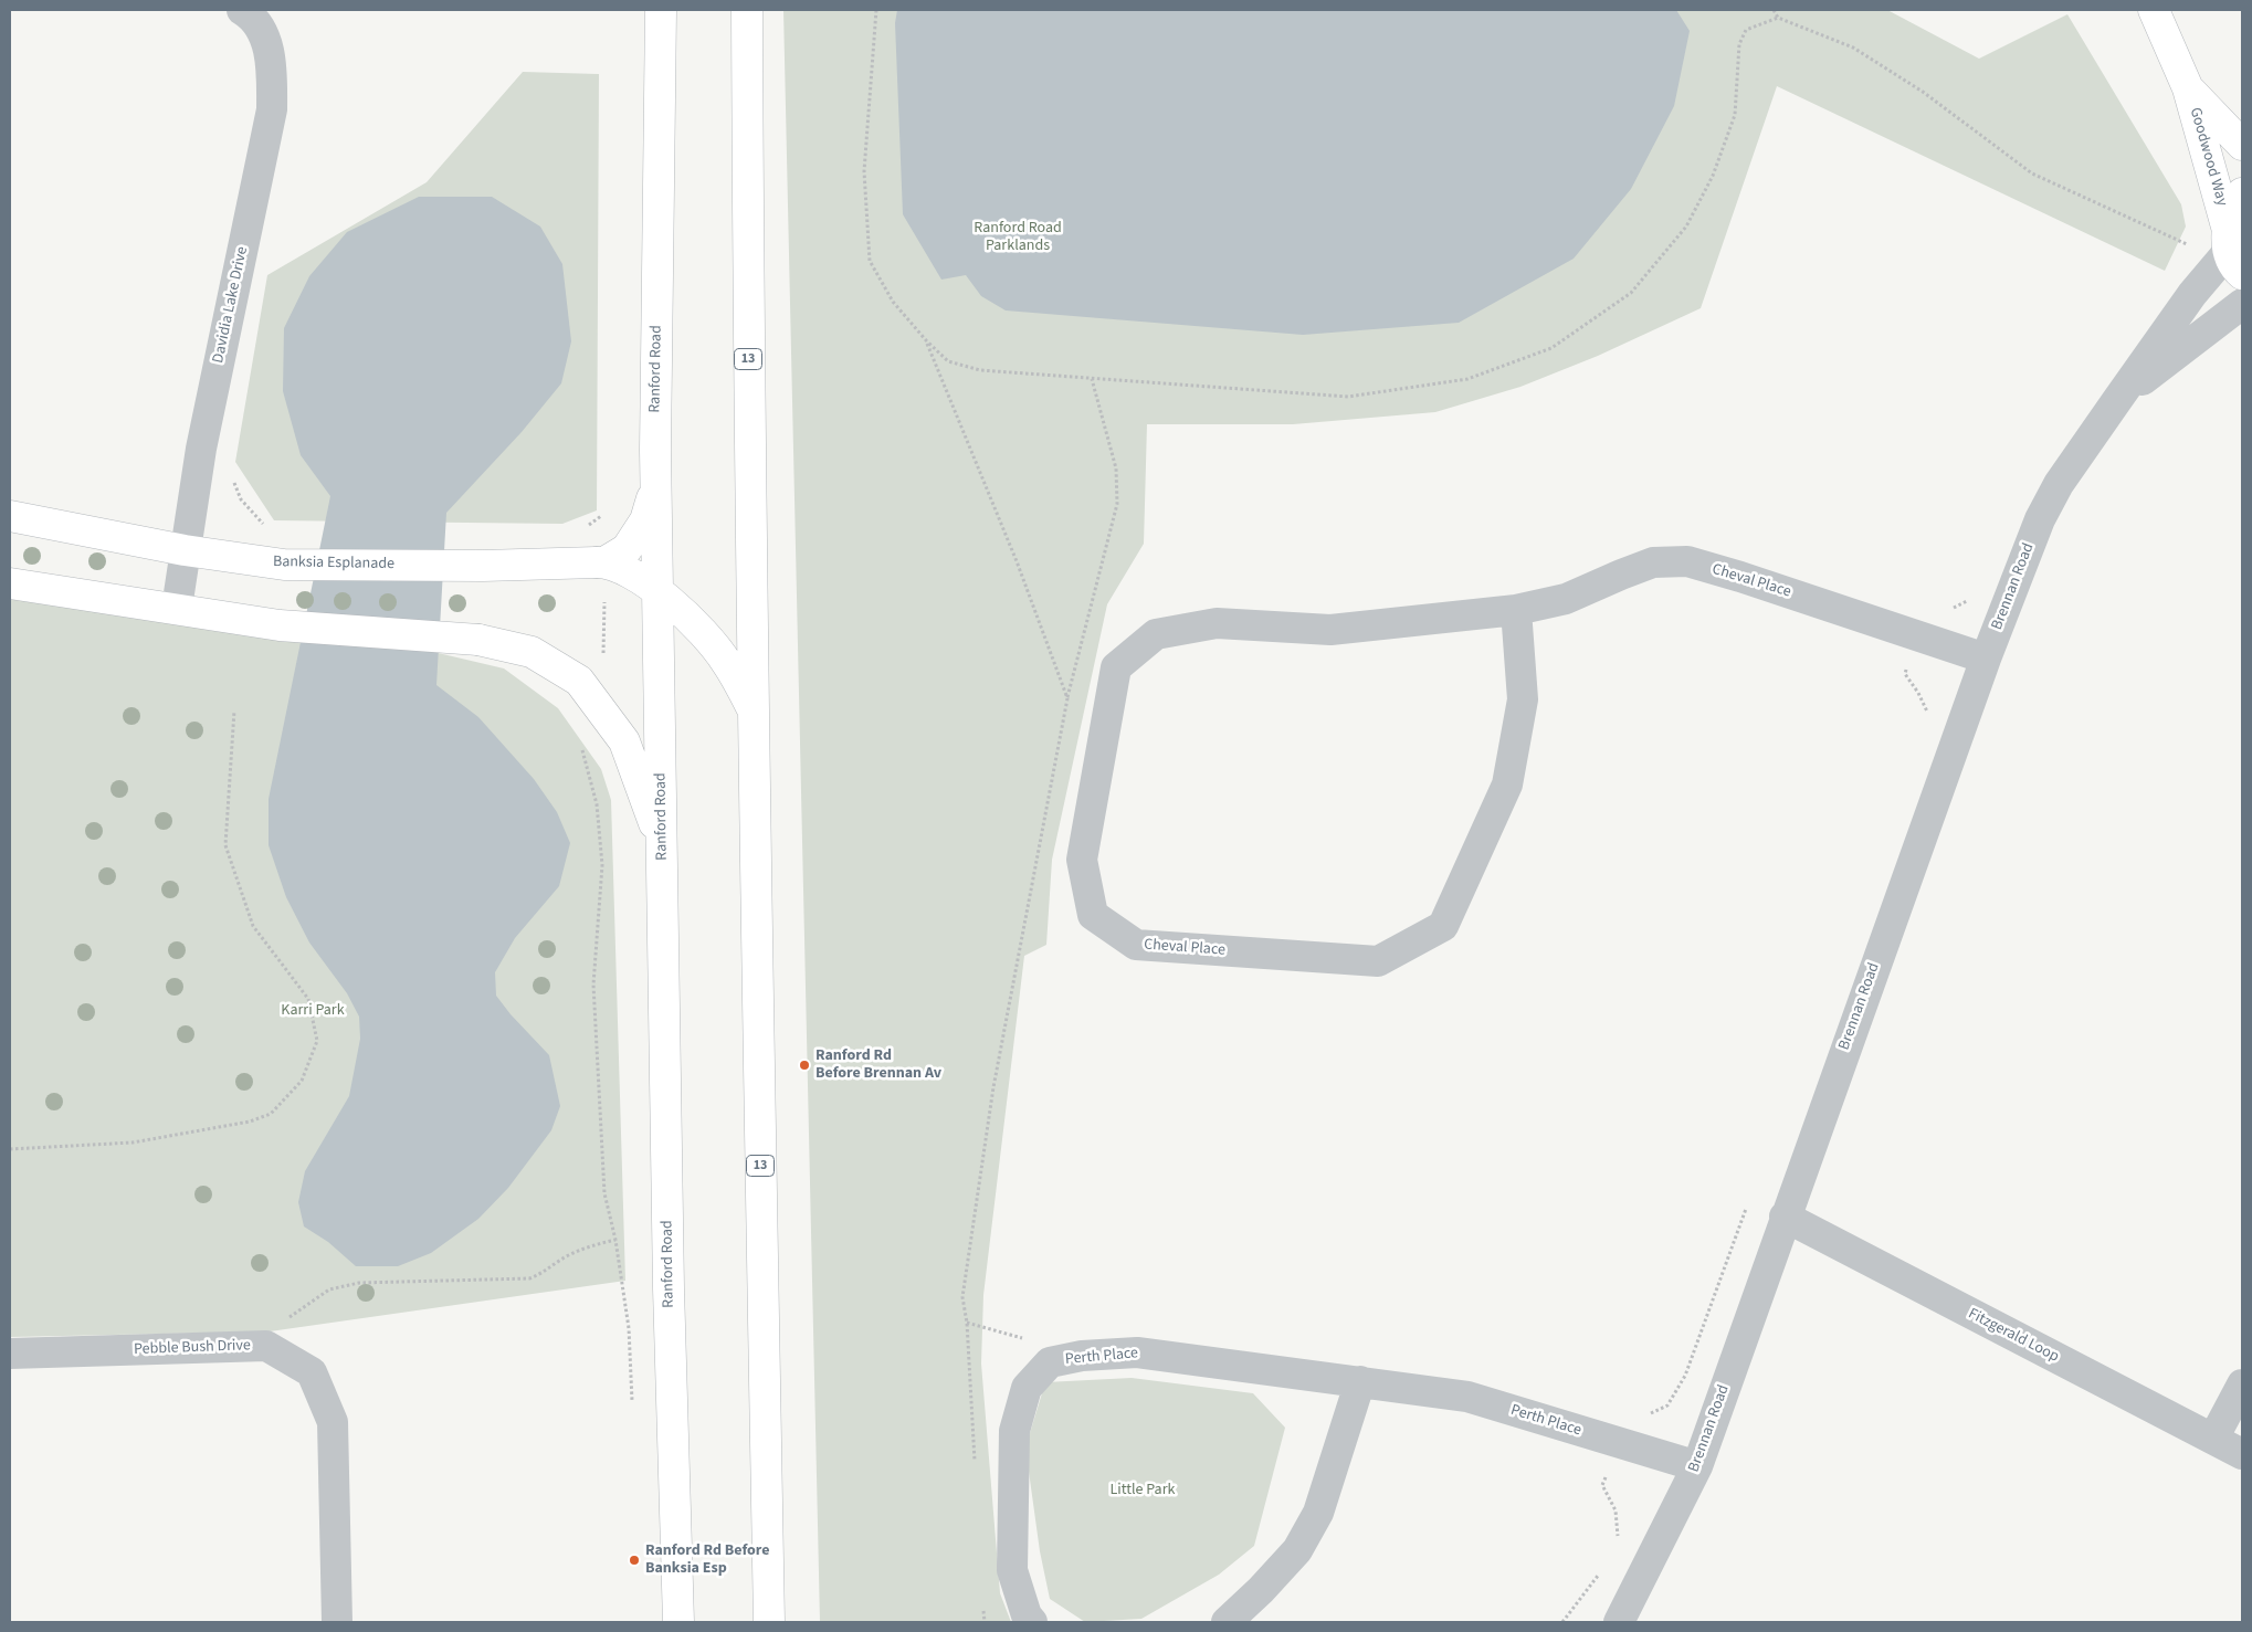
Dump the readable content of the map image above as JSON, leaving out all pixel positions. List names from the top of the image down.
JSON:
{
  "streets": {
    "main road": [
      "Goodwood Way",
      "13",
      "Ranford Road",
      "Banksia Esplanade"
    ],
    "street": [
      "Davidia Lake Drive",
      "Cheval Place",
      "Brennan Road",
      "Fitzgerald Loop",
      "Pebble Bush Drive",
      "Perth Place"
    ]
  },
  "crossings": [
    ["Goodwood Way", "Brennan Road"],
    ["Davidia Lake Drive", "Banksia Esplanade"],
    ["Cheval Place", "Brennan Road"],
    ["Brennan Road", "Fitzgerald Loop"],
    ["Brennan Road", "Perth Place"]
  ],
  "parks": ["Ranford Road Parklands", "Karri Park", "Little Park"],
  "places": ["Ranford Rd Before Brennan Av", "Ranford Rd Before Banksia Esp"]
}
